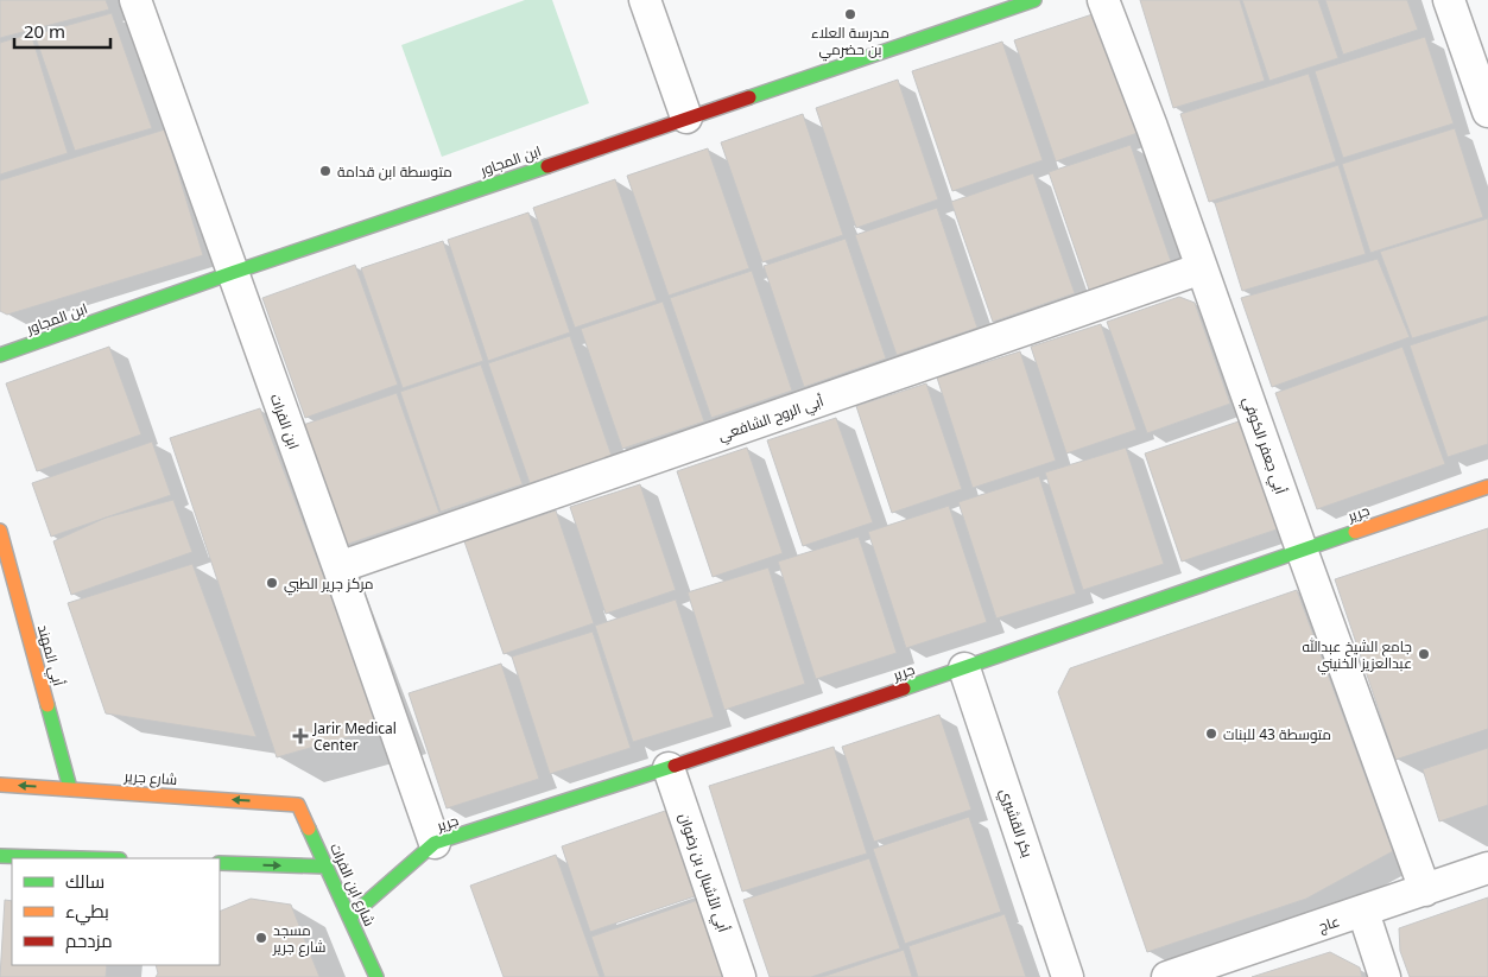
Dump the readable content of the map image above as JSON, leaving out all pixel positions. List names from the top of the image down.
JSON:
{
  "streets": {
    "street": [
      "ابن المجاور",
      "أبي الروح الشافعي",
      "ابن الفرات",
      "أبي جعفر الكوفي",
      "جرير",
      "أبي المهند",
      "شارع جرير",
      "بكر القشيري",
      "أبي الأشبال بن رضوان",
      "شارع ابن الفرات",
      "عاج"
    ]
  },
  "crossings": [
    ["ابن المجاور", "ابن الفرات"],
    ["أبي الروح الشافعي", "ابن الفرات"],
    ["أبي الروح الشافعي", "أبي جعفر الكوفي"],
    ["ابن الفرات", "جرير"],
    ["أبي جعفر الكوفي", "جرير"],
    ["أبي جعفر الكوفي", "عاج"],
    ["جرير", "بكر القشيري"],
    ["جرير", "أبي الأشبال بن رضوان"],
    ["جرير", "شارع ابن الفرات"],
    ["أبي المهند", "شارع جرير"],
    ["شارع جرير", "شارع ابن الفرات"]
  ],
  "places": {
    "other": [
      "مدرسة العلاء بن حضرمي",
      "متوسطة ابن قدامة",
      "مركز جرير الطبي",
      "جامع الشيخ عبدالله عبدالعزيز الخنيني",
      "متوسطة 43 للبنات",
      "مسجد شارع جرير"
    ],
    "health": ["Jarir Medical Center"]
  },
  "legend": ["سالك", "بطيء", "مزدحم"],
  "scale_bar": "20 m"
}
